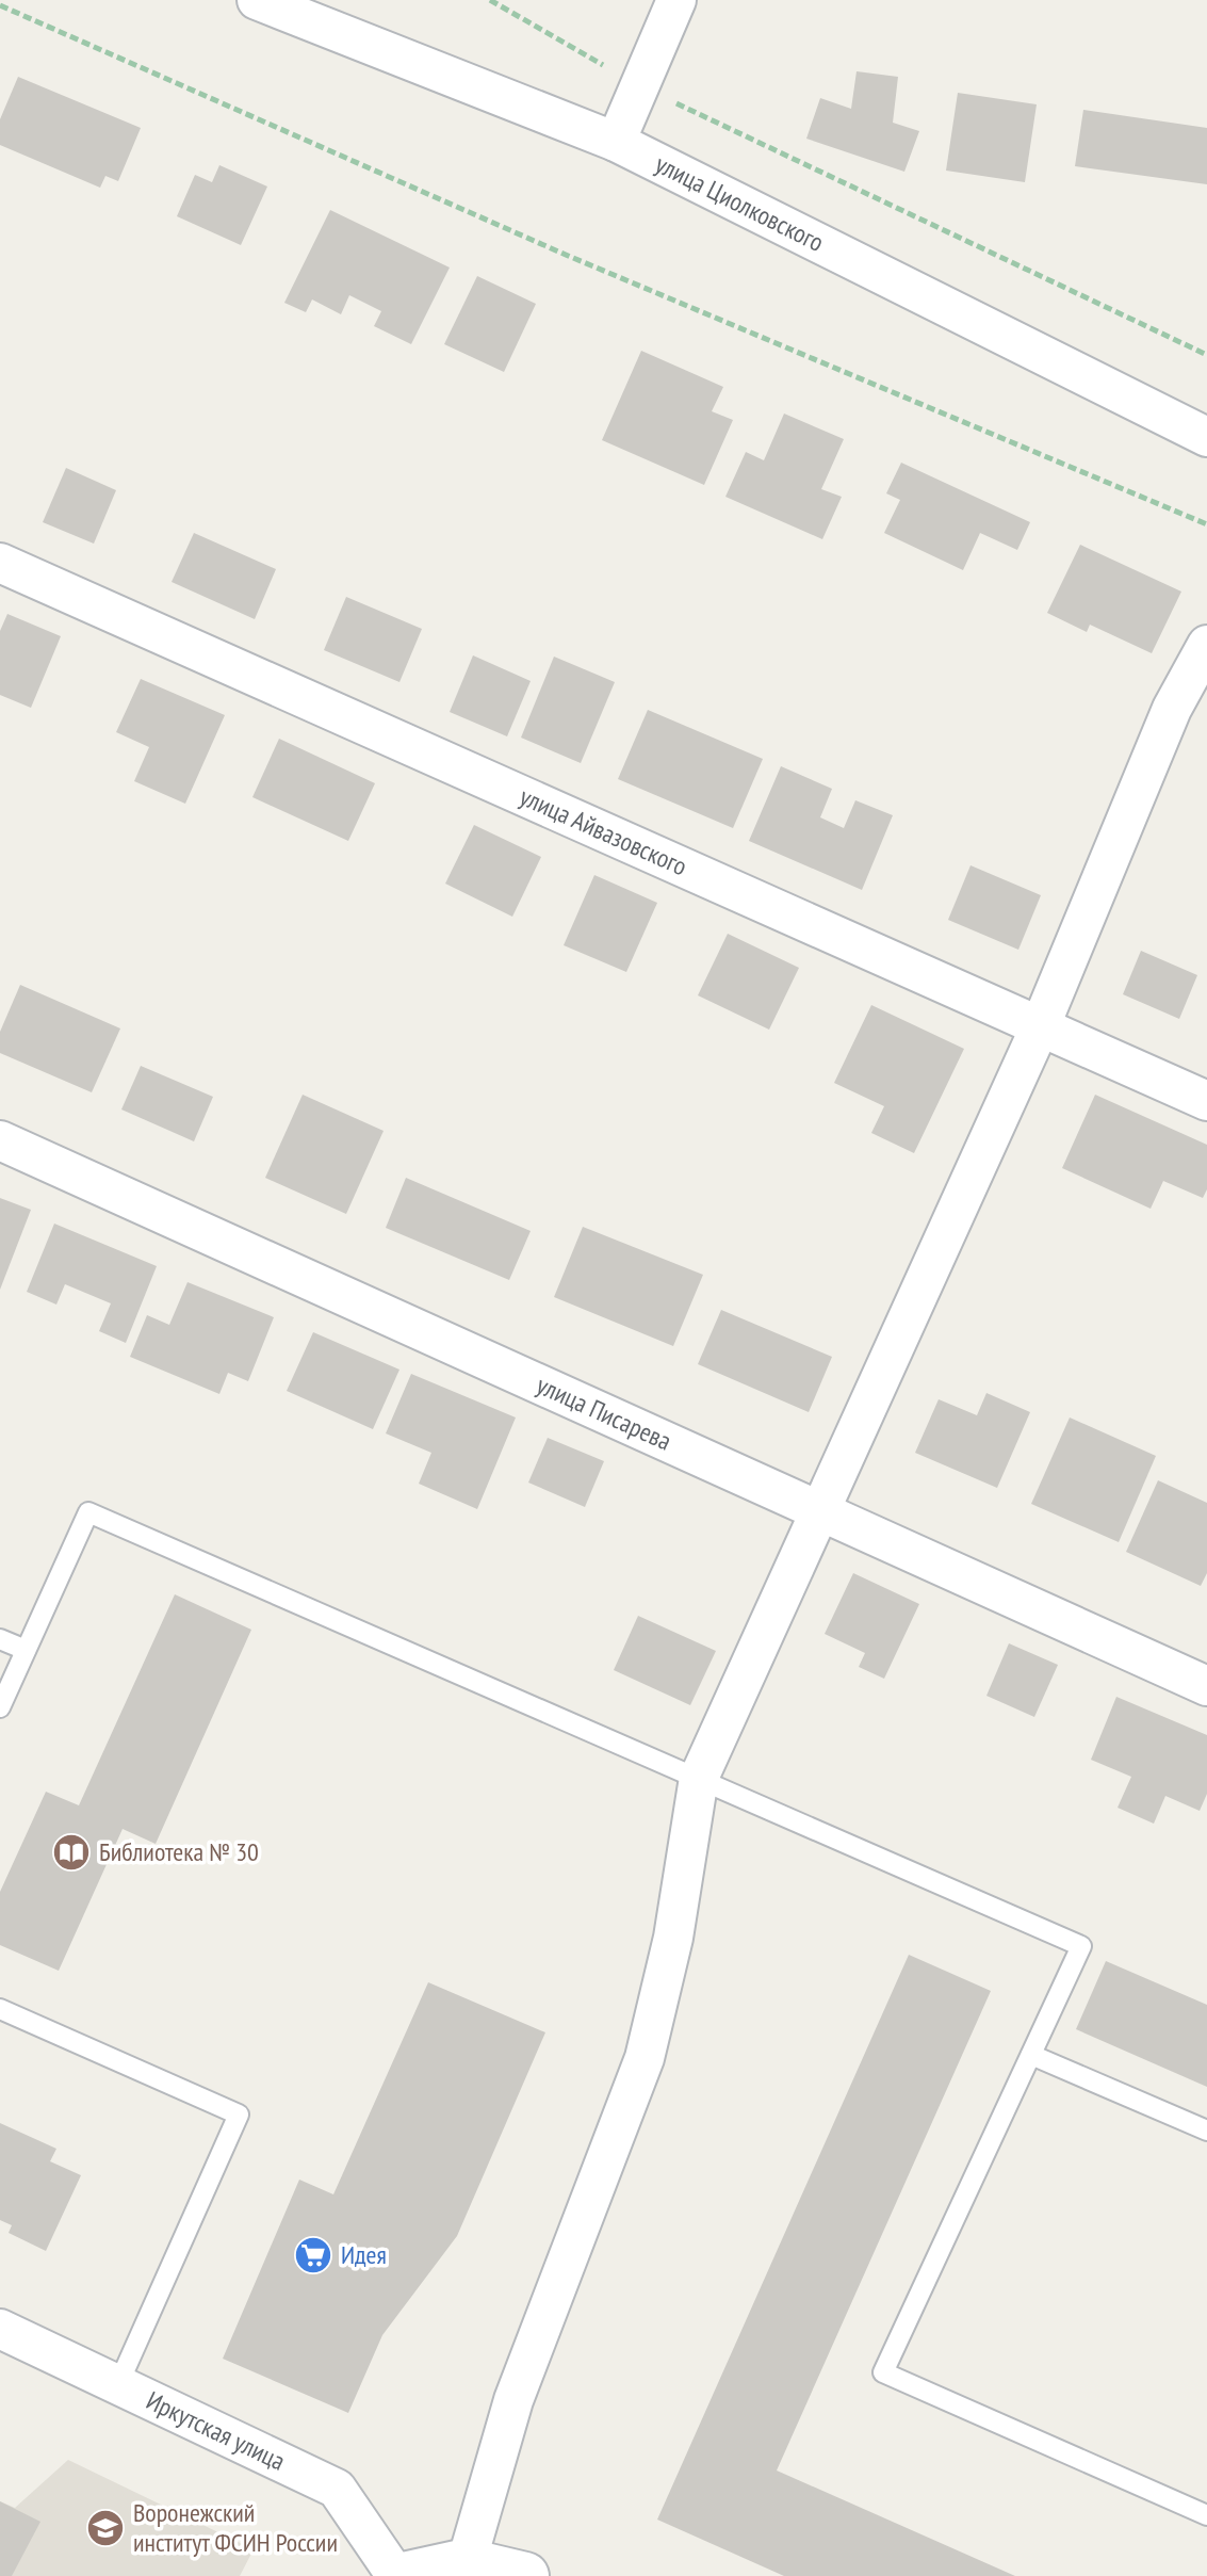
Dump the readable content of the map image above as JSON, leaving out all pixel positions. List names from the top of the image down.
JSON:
{
  "streets": {
    "street": [
      "улица Циолковского",
      "улица Айвазовского",
      "улица Писарева",
      "Иркутская улица"
    ]
  },
  "places": {
    "library": ["Библиотека № 30"],
    "supermarket": ["Идея"],
    "school or university": ["Воронежский институт ФСИН России"]
  }
}
